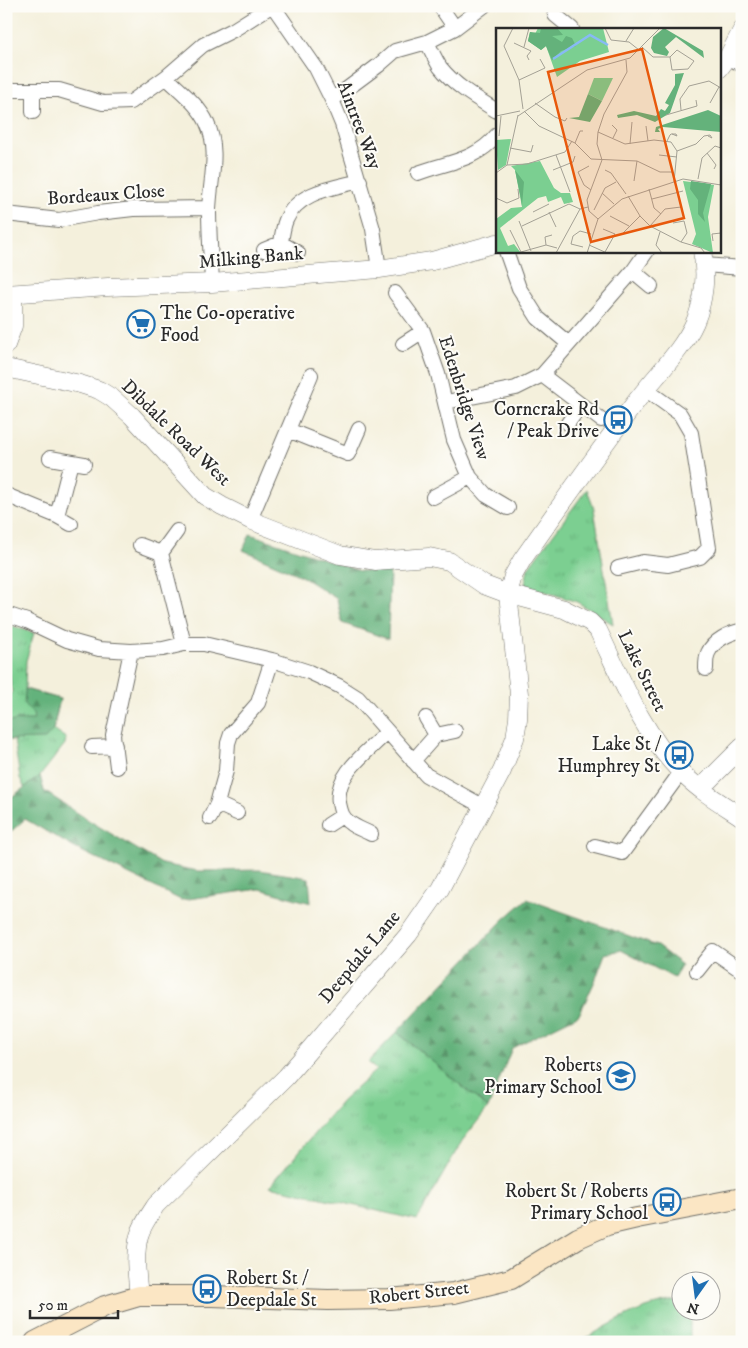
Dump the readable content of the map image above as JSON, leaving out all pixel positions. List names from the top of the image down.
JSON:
{
  "streets": {
    "main road": ["Robert Street"],
    "street": [
      "Aintree Way",
      "Bordeaux Close",
      "Milking Bank",
      "Edenbridge View",
      "Dibdale Road West",
      "Lake Street",
      "Deepdale Lane"
    ]
  },
  "crossings": [
    ["Aintree Way", "Milking Bank"],
    ["Dibdale Road West", "Lake Street"],
    ["Dibdale Road West", "Deepdale Lane"],
    ["Lake Street", "Deepdale Lane"],
    ["Deepdale Lane", "Robert Street"]
  ],
  "places": {
    "supermarket": ["The Co-operative Food"],
    "bus stop": [
      "Corncrake Rd / Peak Drive",
      "Lake St / Humphrey St",
      "Robert St / Roberts Primary School",
      "Robert St / Deepdale St"
    ],
    "school or university": ["Roberts Primary School"]
  },
  "scale_bar": "50 m",
  "north": "bottom"
}
